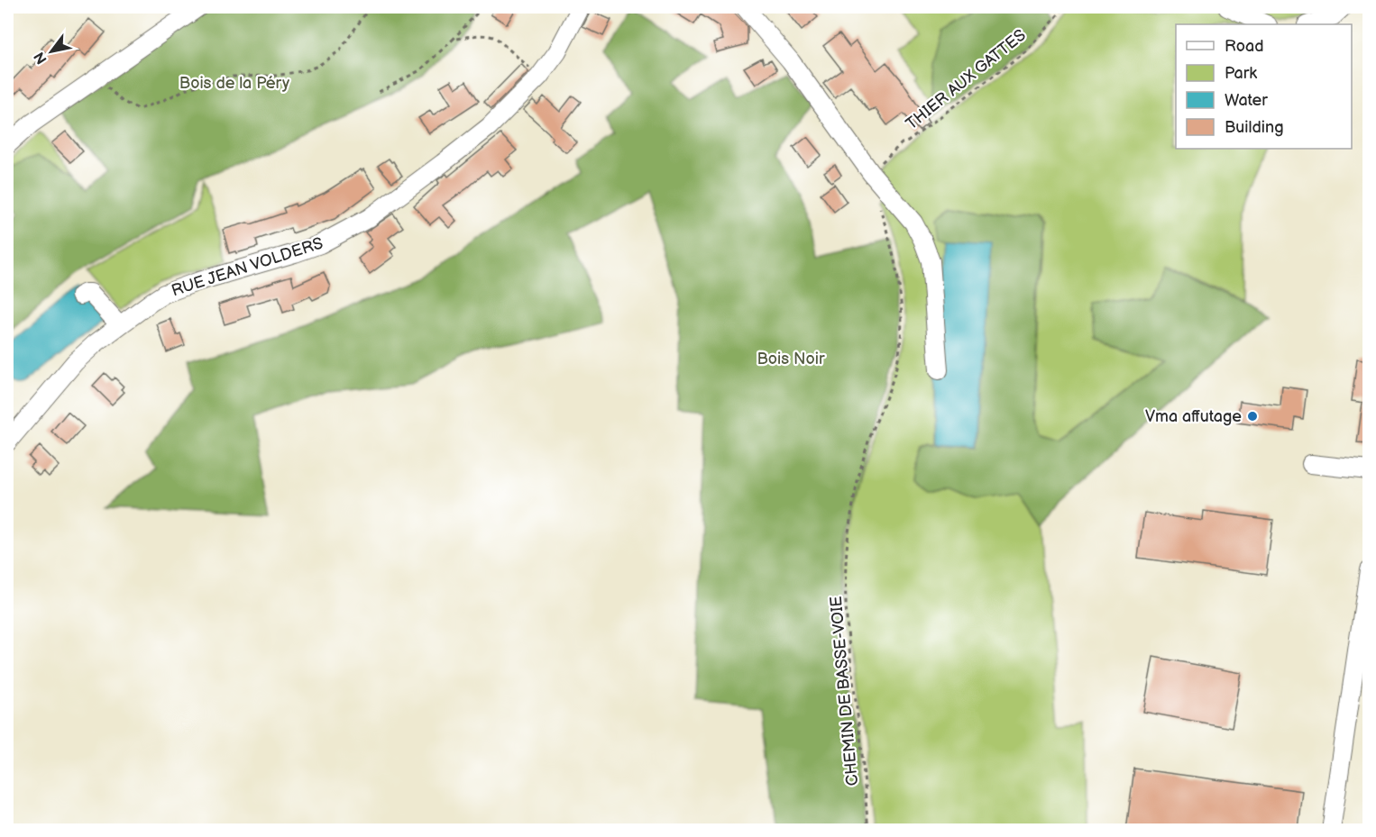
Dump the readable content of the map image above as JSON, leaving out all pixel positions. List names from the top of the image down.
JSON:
{
  "streets": {
    "street": ["RUE JEAN VOLDERS"],
    "path": ["THIER AUX GATTES", "CHEMIN DE BASSE-VOIE"]
  },
  "parks": ["Bois de la Péry", "Bois Noir"],
  "places": ["Vma affutage"],
  "legend": [
    "Road",
    "Park",
    "Water",
    "Building"
  ],
  "north": "bottom left"
}
